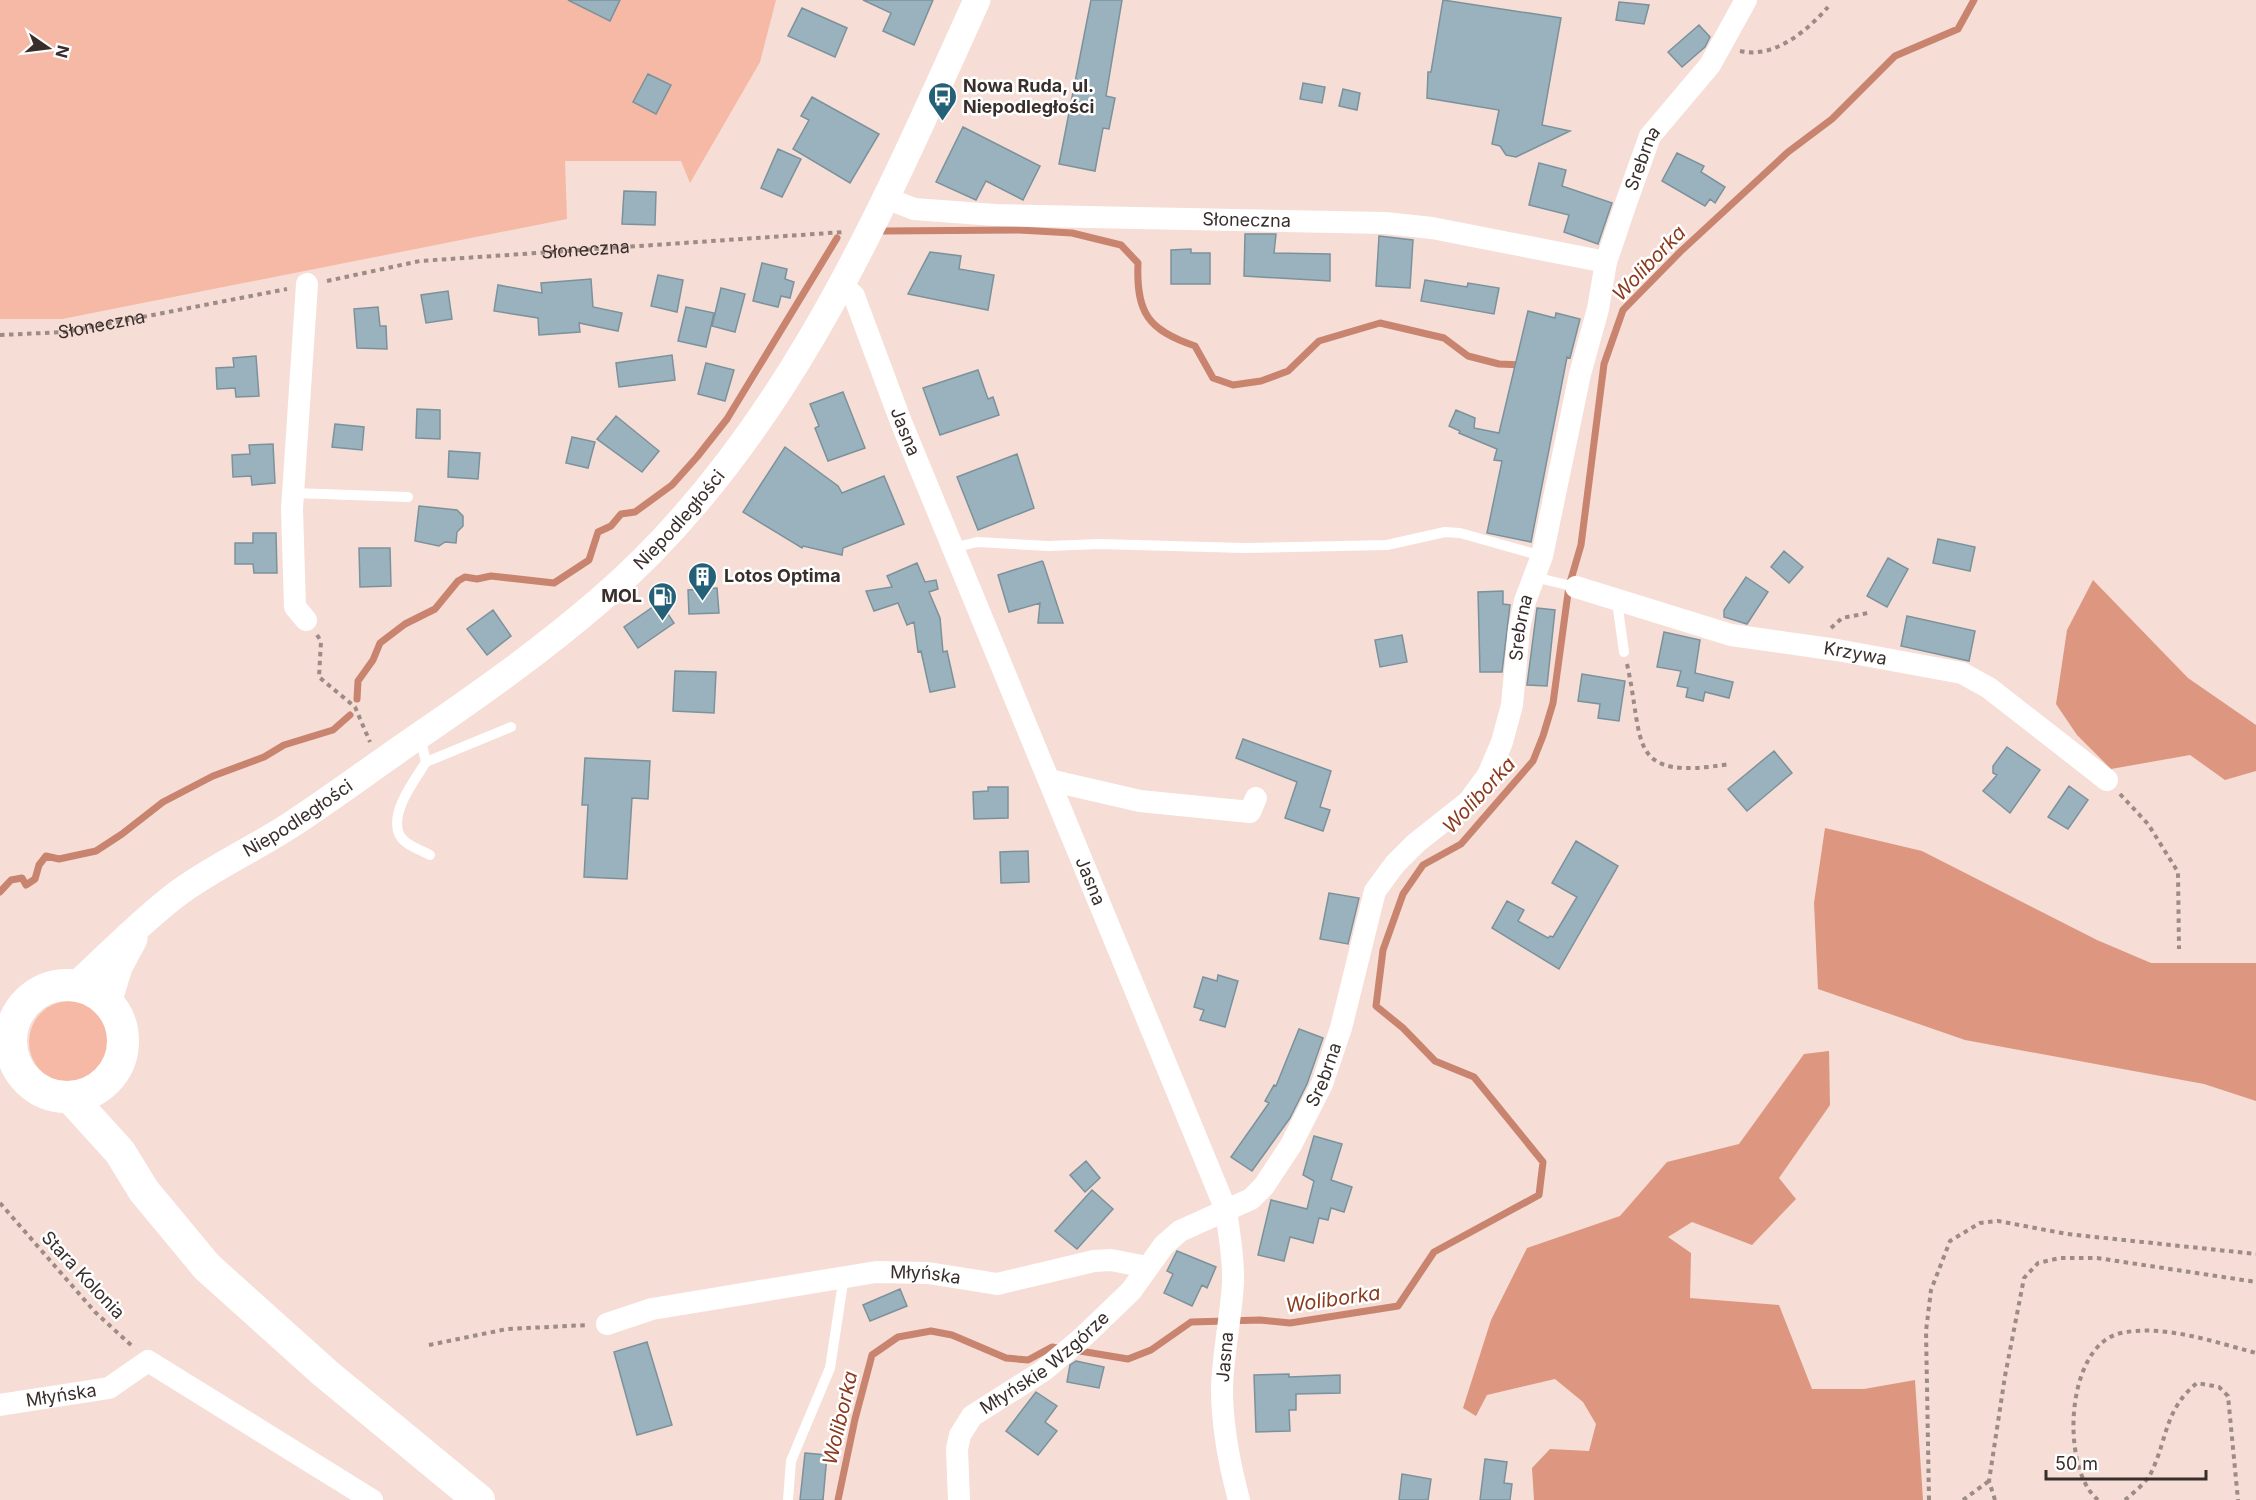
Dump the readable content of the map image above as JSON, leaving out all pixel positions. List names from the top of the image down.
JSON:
{
  "streets": {
    "street": [
      "Srebrna",
      "Słoneczna",
      "Jasna",
      "Niepodległości",
      "Krzywa",
      "Młyńska",
      "Młyńskie Wzgórze"
    ],
    "path": ["Stara Kolonia"]
  },
  "crossings": [
    ["Srebrna", "Słoneczna"],
    ["Srebrna", "Jasna"],
    ["Słoneczna", "Niepodległości"],
    ["Jasna", "Niepodległości"],
    ["Stara Kolonia", "Młyńska"],
    ["Młyńska", "Młyńskie Wzgórze"]
  ],
  "water": ["Woliborka"],
  "places": {
    "bus stop": ["Nowa Ruda, ul. Niepodległości"],
    "building": ["Lotos Optima"],
    "fuel station": ["MOL"]
  },
  "scale_bar": "50 m",
  "north": "right"
}
